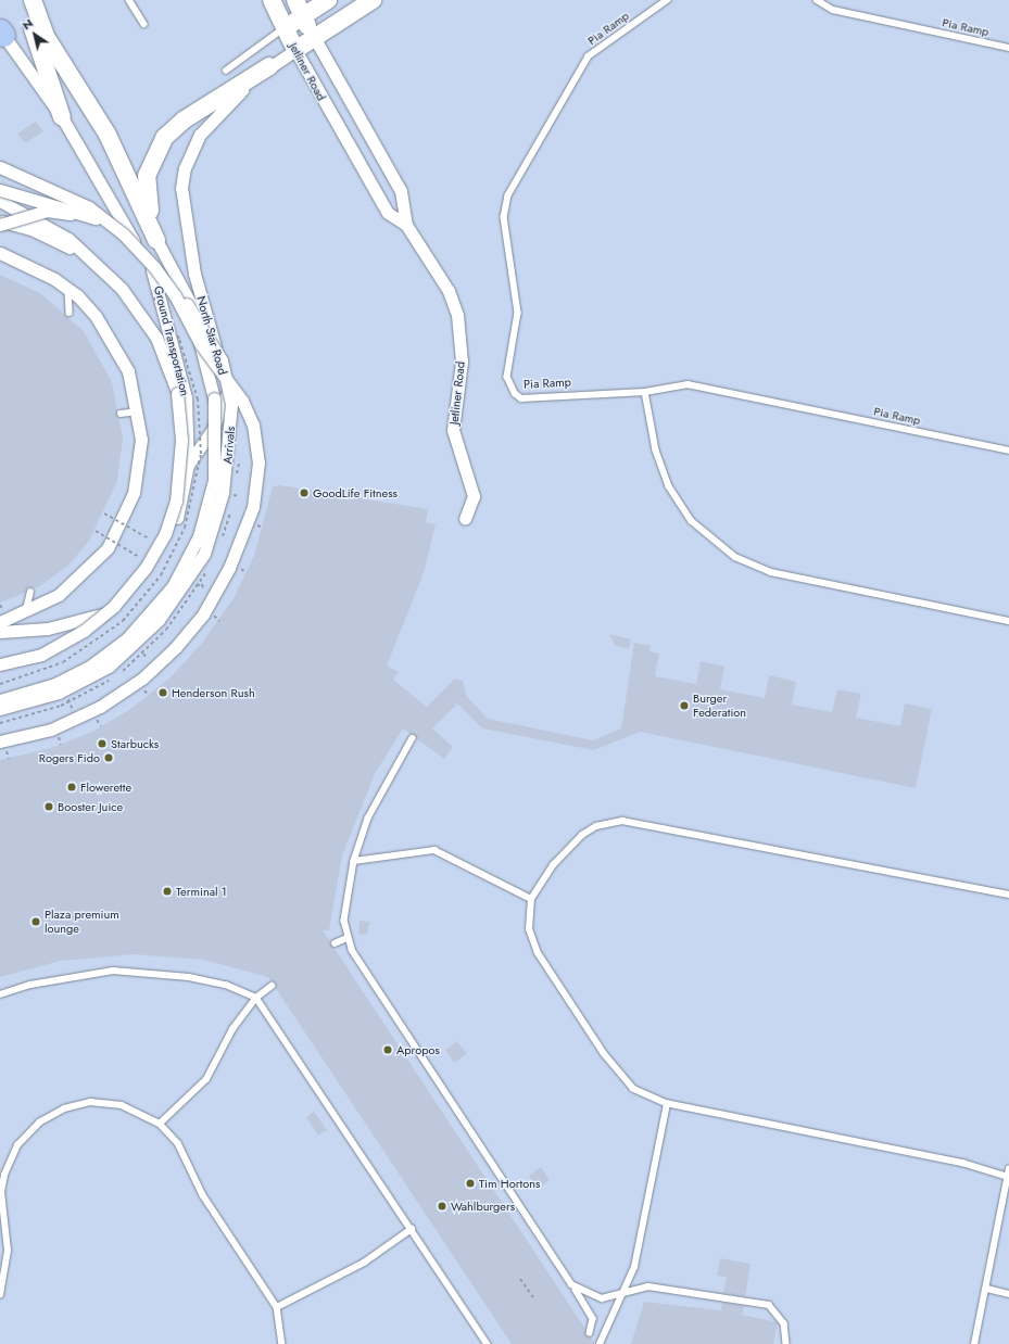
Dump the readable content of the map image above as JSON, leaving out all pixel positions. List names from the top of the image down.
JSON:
{
  "streets": {
    "street": [
      "Jetliner Road",
      "North Star Road",
      "Ground Transportation",
      "Arrivals"
    ],
    "lane": ["Pia Ramp"]
  },
  "crossings": [
    ["Jetliner Road", "North Star Road"],
    ["North Star Road", "Ground Transportation"],
    ["North Star Road", "Arrivals"]
  ],
  "places": [
    "GoodLife Fitness",
    "Henderson Rush",
    "Burger Federation",
    "Starbucks",
    "Rogers Fido",
    "Flowerette",
    "Booster Juice",
    "Terminal 1",
    "Plaza premium lounge",
    "Apropos",
    "Tim Hortons",
    "Wahlburgers"
  ],
  "north": "top left"
}
